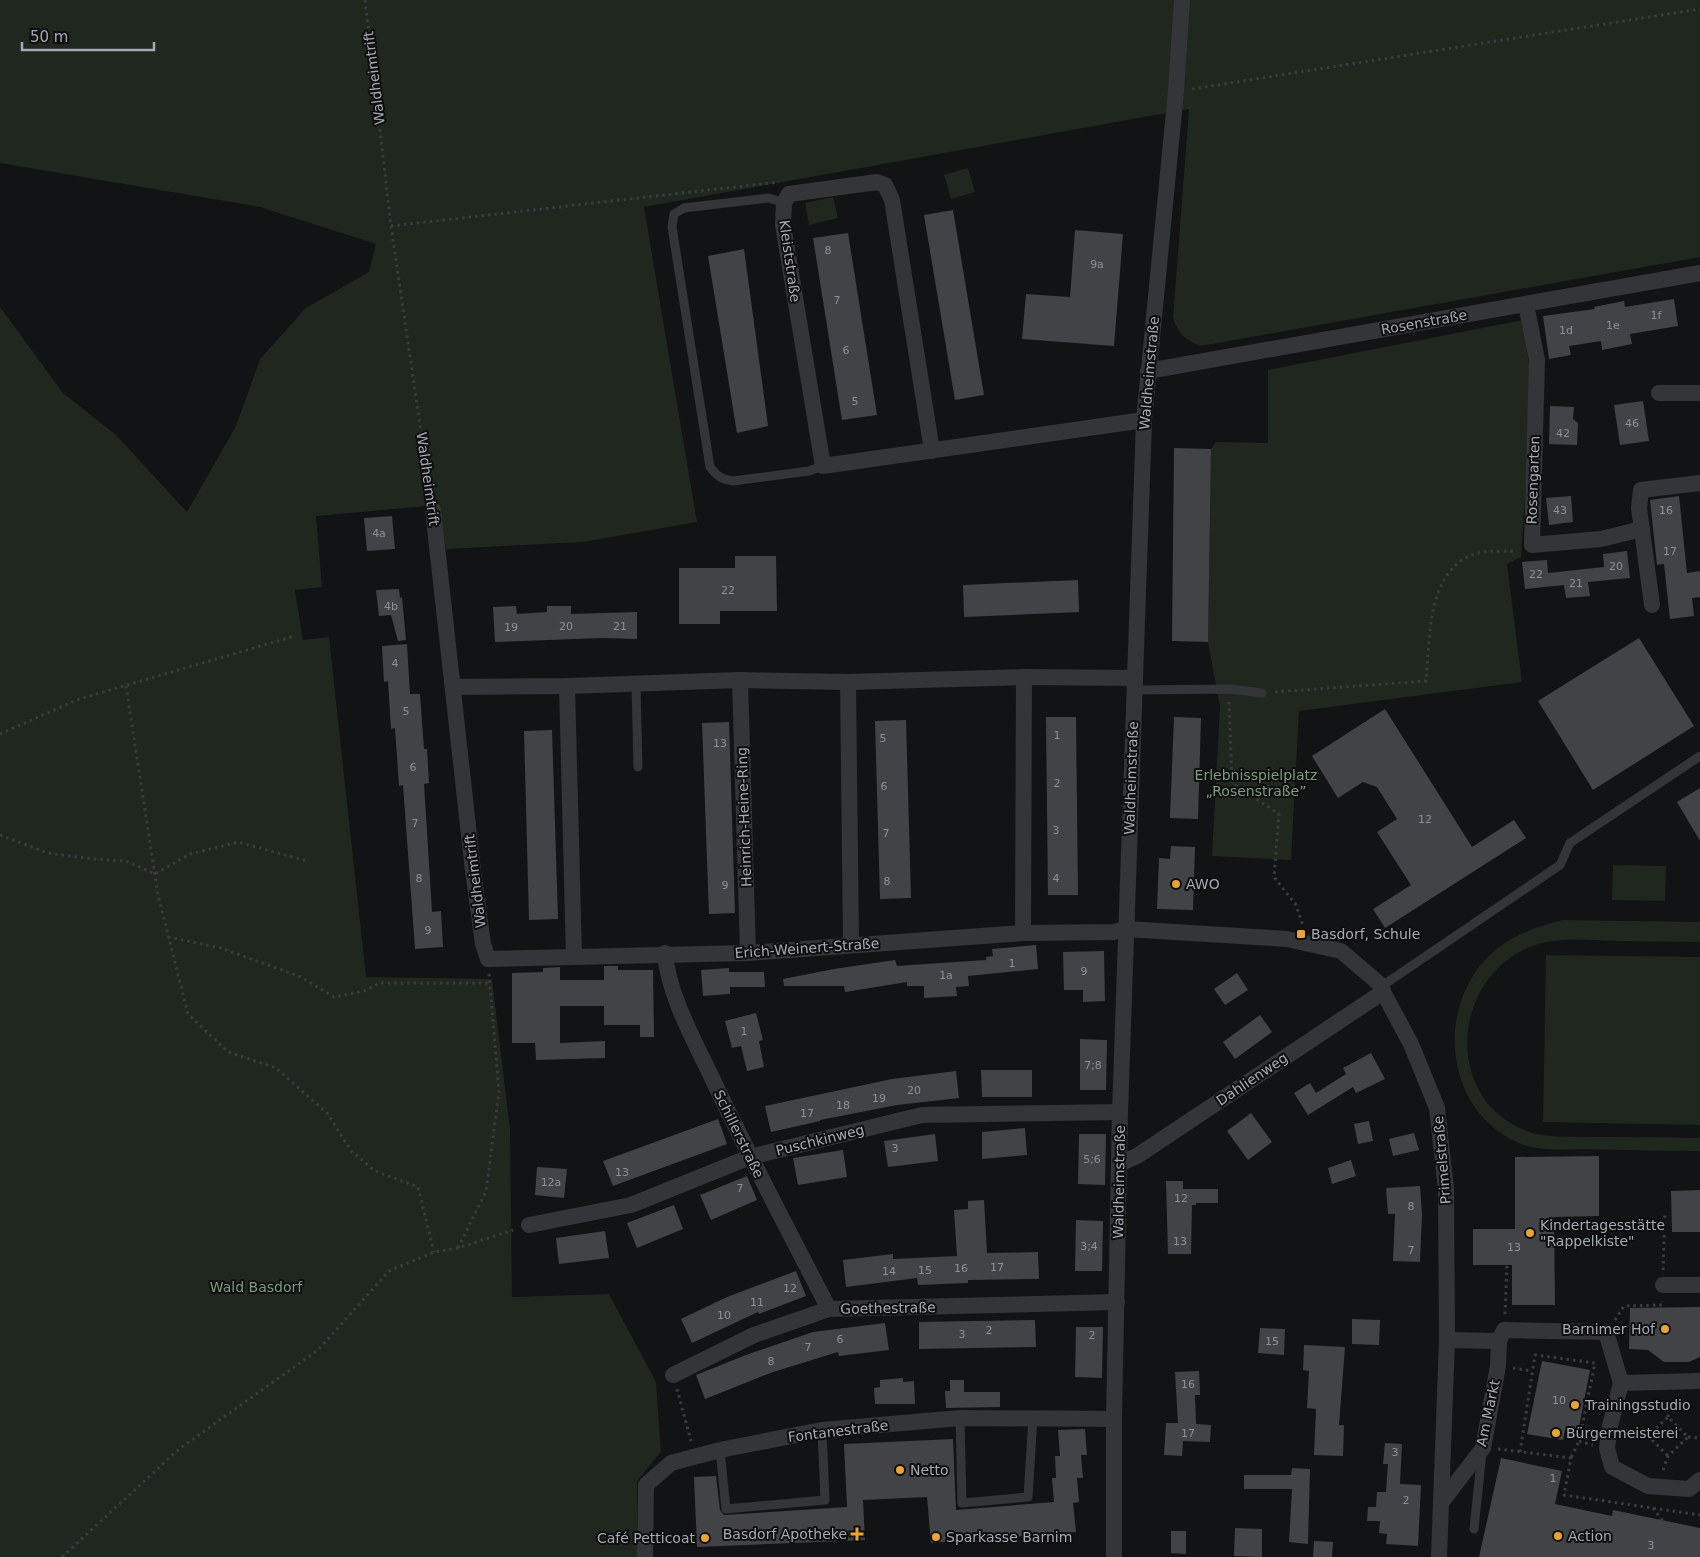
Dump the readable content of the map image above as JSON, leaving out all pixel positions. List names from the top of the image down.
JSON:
{
  "streets": {
    "street": [
      "Waldheimtrift",
      "Kleiststraße",
      "Rosenstraße",
      "Waldheimstraße",
      "Rosengarten",
      "Heinrich-Heine-Ring",
      "Erich-Weinert-Straße",
      "Dahlienweg",
      "Schillerstraße",
      "Puschkinweg",
      "Primelstraße",
      "Goethestraße",
      "Am Markt",
      "Fontanestraße"
    ]
  },
  "crossings": [
    ["Waldheimtrift", "Erich-Weinert-Straße"],
    ["Rosenstraße", "Waldheimstraße"],
    ["Rosenstraße", "Rosengarten"],
    ["Waldheimstraße", "Erich-Weinert-Straße"],
    ["Waldheimstraße", "Dahlienweg"],
    ["Waldheimstraße", "Puschkinweg"],
    ["Waldheimstraße", "Primelstraße"],
    ["Waldheimstraße", "Goethestraße"],
    ["Waldheimstraße", "Fontanestraße"],
    ["Heinrich-Heine-Ring", "Erich-Weinert-Straße"],
    ["Erich-Weinert-Straße", "Schillerstraße"],
    ["Erich-Weinert-Straße", "Primelstraße"],
    ["Dahlienweg", "Primelstraße"],
    ["Schillerstraße", "Puschkinweg"],
    ["Schillerstraße", "Goethestraße"],
    ["Primelstraße", "Am Markt"]
  ],
  "parks": ["Erlebnisspielplatz „Rosenstraße”", "Wald Basdorf"],
  "places": {
    "other": [
      "AWO",
      "Kindertagesstätte \"Rappelkiste\"",
      "Barnimer Hof",
      "Trainingsstudio",
      "Bürgermeisterei",
      "Netto",
      "Action",
      "Sparkasse Barnim",
      "Café Petticoat"
    ],
    "transit": ["Basdorf, Schule"],
    "health": ["Basdorf Apotheke"]
  },
  "house_numbers": [
    "8",
    "9a",
    "7",
    "1f",
    "1e",
    "1d",
    "6",
    "5",
    "46",
    "42",
    "43",
    "16",
    "4a",
    "17",
    "20",
    "22",
    "21",
    "22",
    "4b",
    "20",
    "21",
    "19",
    "4",
    "5",
    "1",
    "5",
    "13",
    "6",
    "2",
    "6",
    "12",
    "7",
    "3",
    "7",
    "8",
    "4",
    "8",
    "9",
    "9",
    "1",
    "9",
    "1a",
    "1",
    "7;8",
    "20",
    "19",
    "18",
    "17",
    "3",
    "5;6",
    "13",
    "12a",
    "7",
    "12",
    "8",
    "13",
    "3;4",
    "13",
    "7",
    "17",
    "16",
    "15",
    "14",
    "12",
    "11",
    "10",
    "2",
    "3",
    "2",
    "6",
    "15",
    "7",
    "8",
    "16",
    "10",
    "17",
    "3",
    "1",
    "2",
    "3"
  ],
  "scale_bar": "50 m"
}
